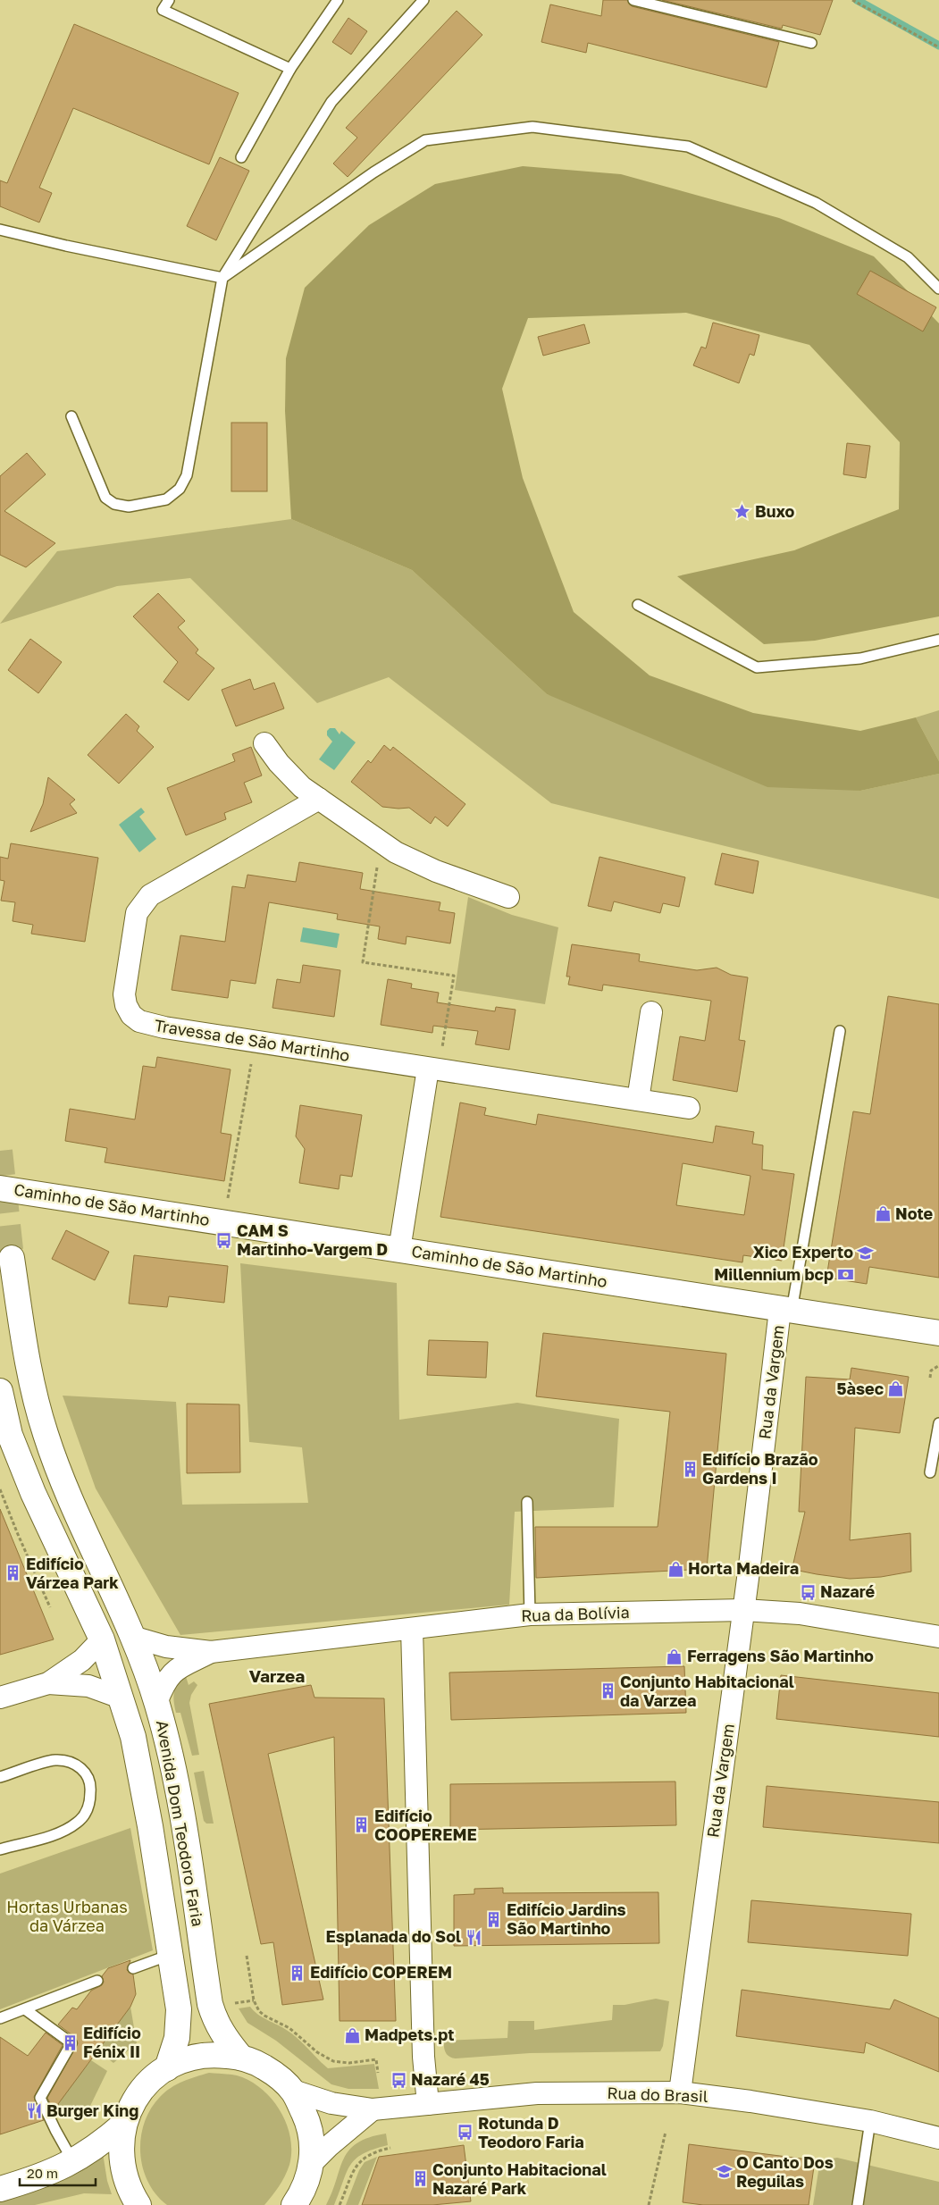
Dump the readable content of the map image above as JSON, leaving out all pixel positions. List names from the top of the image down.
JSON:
{
  "streets": {
    "main road": ["Caminho de São Martinho", "Avenida Dom Teodoro Faria"],
    "street": [
      "Travessa de São Martinho",
      "Rua da Vargem",
      "Rua da Bolívia",
      "Rua do Brasil"
    ]
  },
  "crossings": [
    ["Caminho de São Martinho", "Rua da Vargem"],
    ["Rua da Vargem", "Rua da Bolívia"],
    ["Rua da Vargem", "Rua do Brasil"],
    ["Rua da Bolívia", "Avenida Dom Teodoro Faria"]
  ],
  "districts": ["Varzea"],
  "parks": ["Hortas Urbanas da Várzea"],
  "places": {
    "place": ["Buxo"],
    "shop": [
      "Note",
      "5àsec",
      "Horta Madeira",
      "Ferragens São Martinho",
      "Madpets.pt"
    ],
    "bus stop": [
      "CAM S Martinho-Vargem D",
      "Nazaré",
      "Nazaré 45",
      "Rotunda D Teodoro Faria"
    ],
    "school or university": ["Xico Experto", "O Canto Dos Reguilas"],
    "bank": ["Millennium bcp"],
    "building": [
      "Edifício Brazão Gardens I",
      "Edifício Várzea Park",
      "Conjunto Habitacional da Varzea",
      "Edifício COOPEREME",
      "Edifício Jardins São Martinho",
      "Edifício COPEREM",
      "Edifício Fénix II",
      "Conjunto Habitacional Nazaré Park"
    ],
    "restaurant": ["Esplanada do Sol", "Burger King"]
  },
  "scale_bar": "20 m"
}
